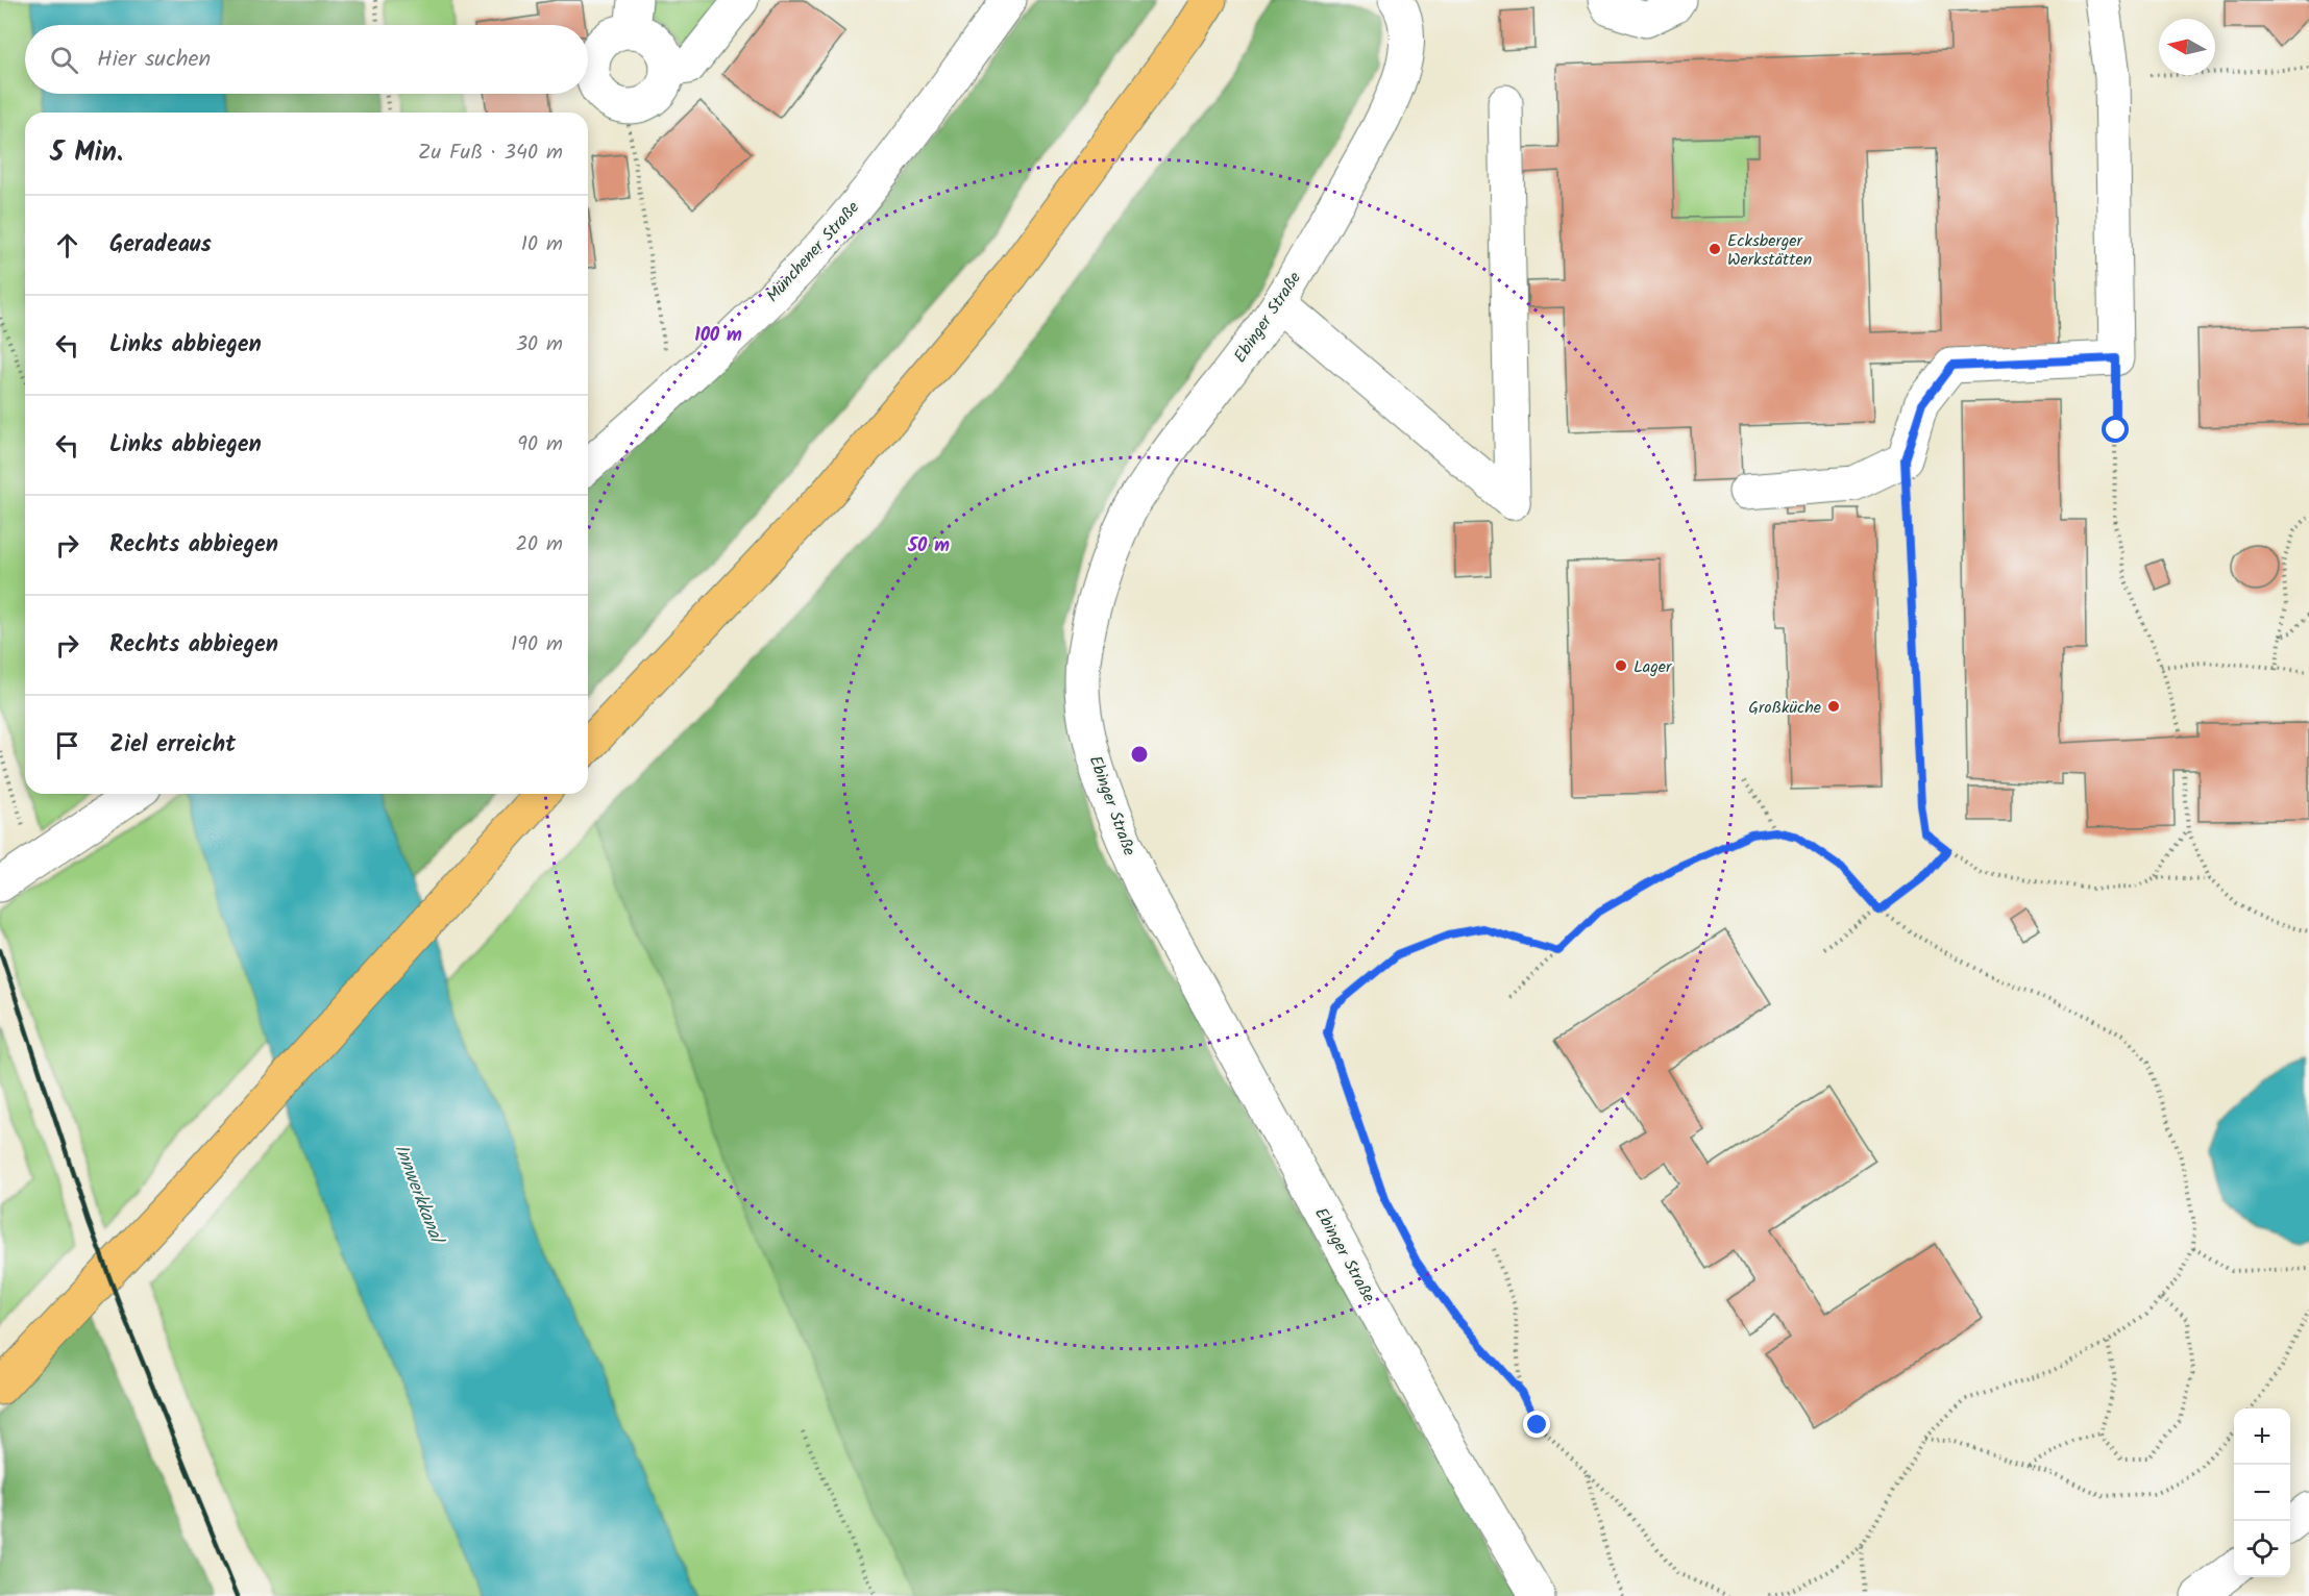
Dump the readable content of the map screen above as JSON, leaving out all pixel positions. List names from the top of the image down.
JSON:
{
  "streets": {
    "street": ["Münchener Straße", "Ebinger Straße"]
  },
  "water": ["Innwerkkanal"],
  "places": ["Ecksberger Werkstätten", "Lager", "Großküche"],
  "north": "left",
  "page": {
    "search": "Hier suchen",
    "heading": ["5 Min.", "Zu Fuß · 340 m"],
    "list": [
      ["Geradeaus", "10 m"],
      ["Links abbiegen", "30 m"],
      ["Links abbiegen", "90 m"],
      ["Rechts abbiegen", "20 m"],
      ["Rechts abbiegen", "190 m"],
      "Ziel erreicht"
    ],
    "map_buttons": ["+", "−"]
  },
  "rings": ["100 m", "50 m"]
}
